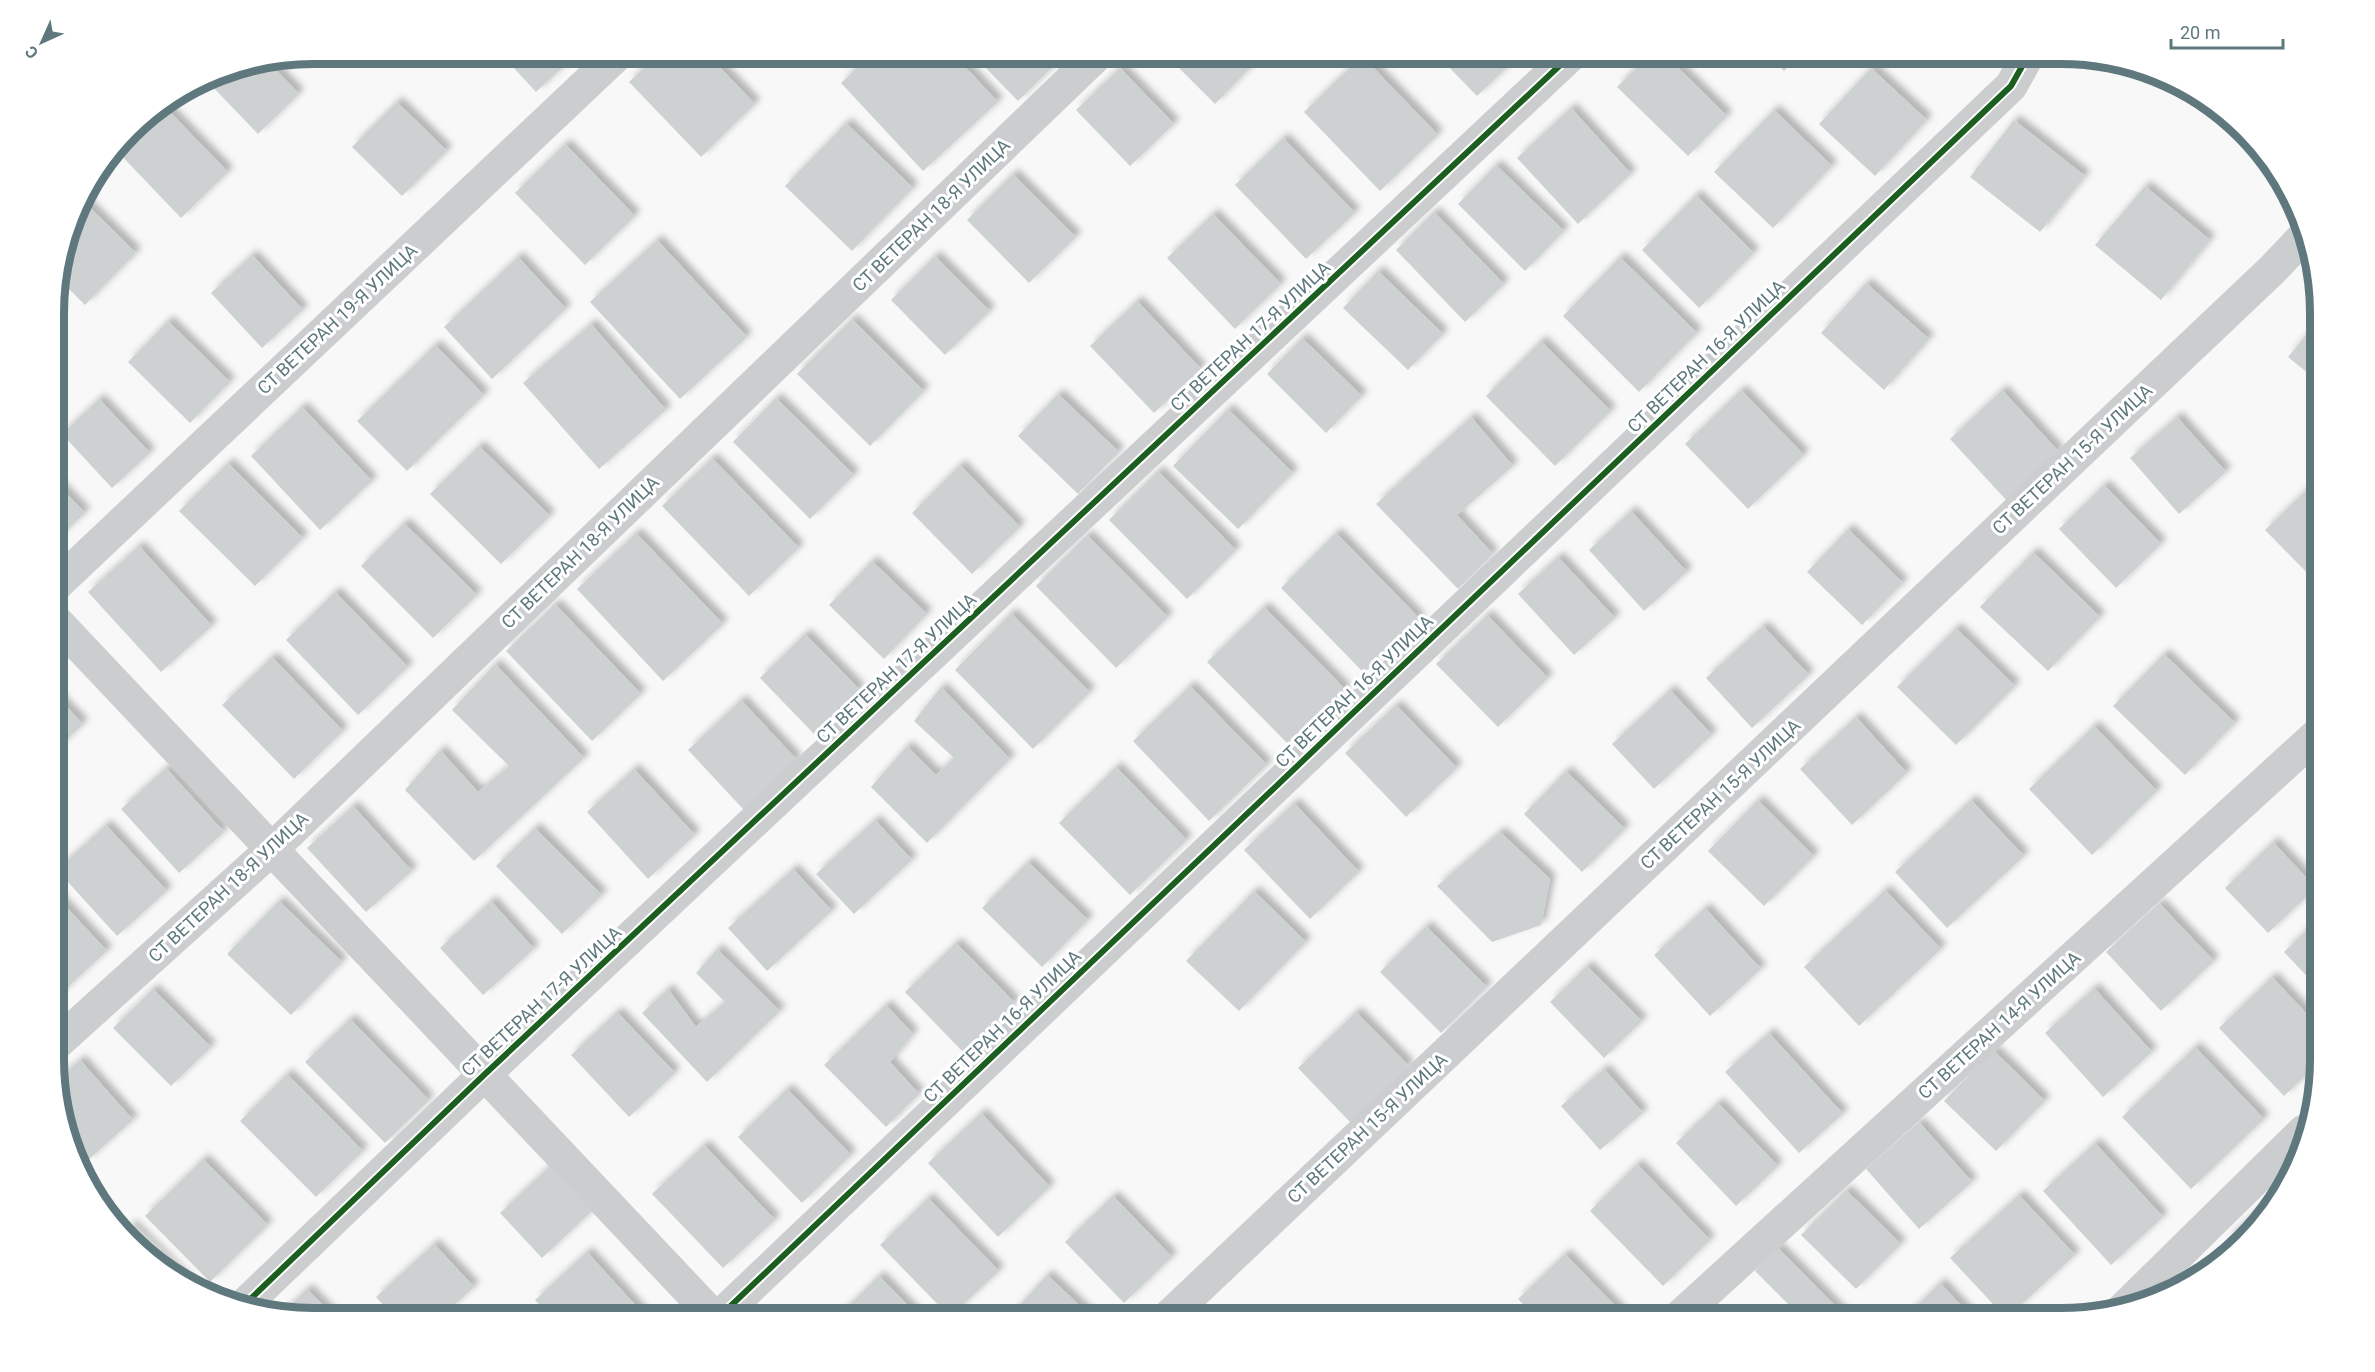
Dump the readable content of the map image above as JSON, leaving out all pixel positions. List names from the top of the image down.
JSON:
{
  "streets": {
    "street": [
      "СТ ВЕТЕРАН 18-Я УЛИЦА",
      "СТ ВЕТЕРАН 19-Я УЛИЦА",
      "СТ ВЕТЕРАН 17-Я УЛИЦА",
      "СТ ВЕТЕРАН 16-Я УЛИЦА",
      "СТ ВЕТЕРАН 15-Я УЛИЦА",
      "СТ ВЕТЕРАН 14-Я УЛИЦА"
    ]
  },
  "scale_bar": "20 m",
  "north": "bottom left"
}
